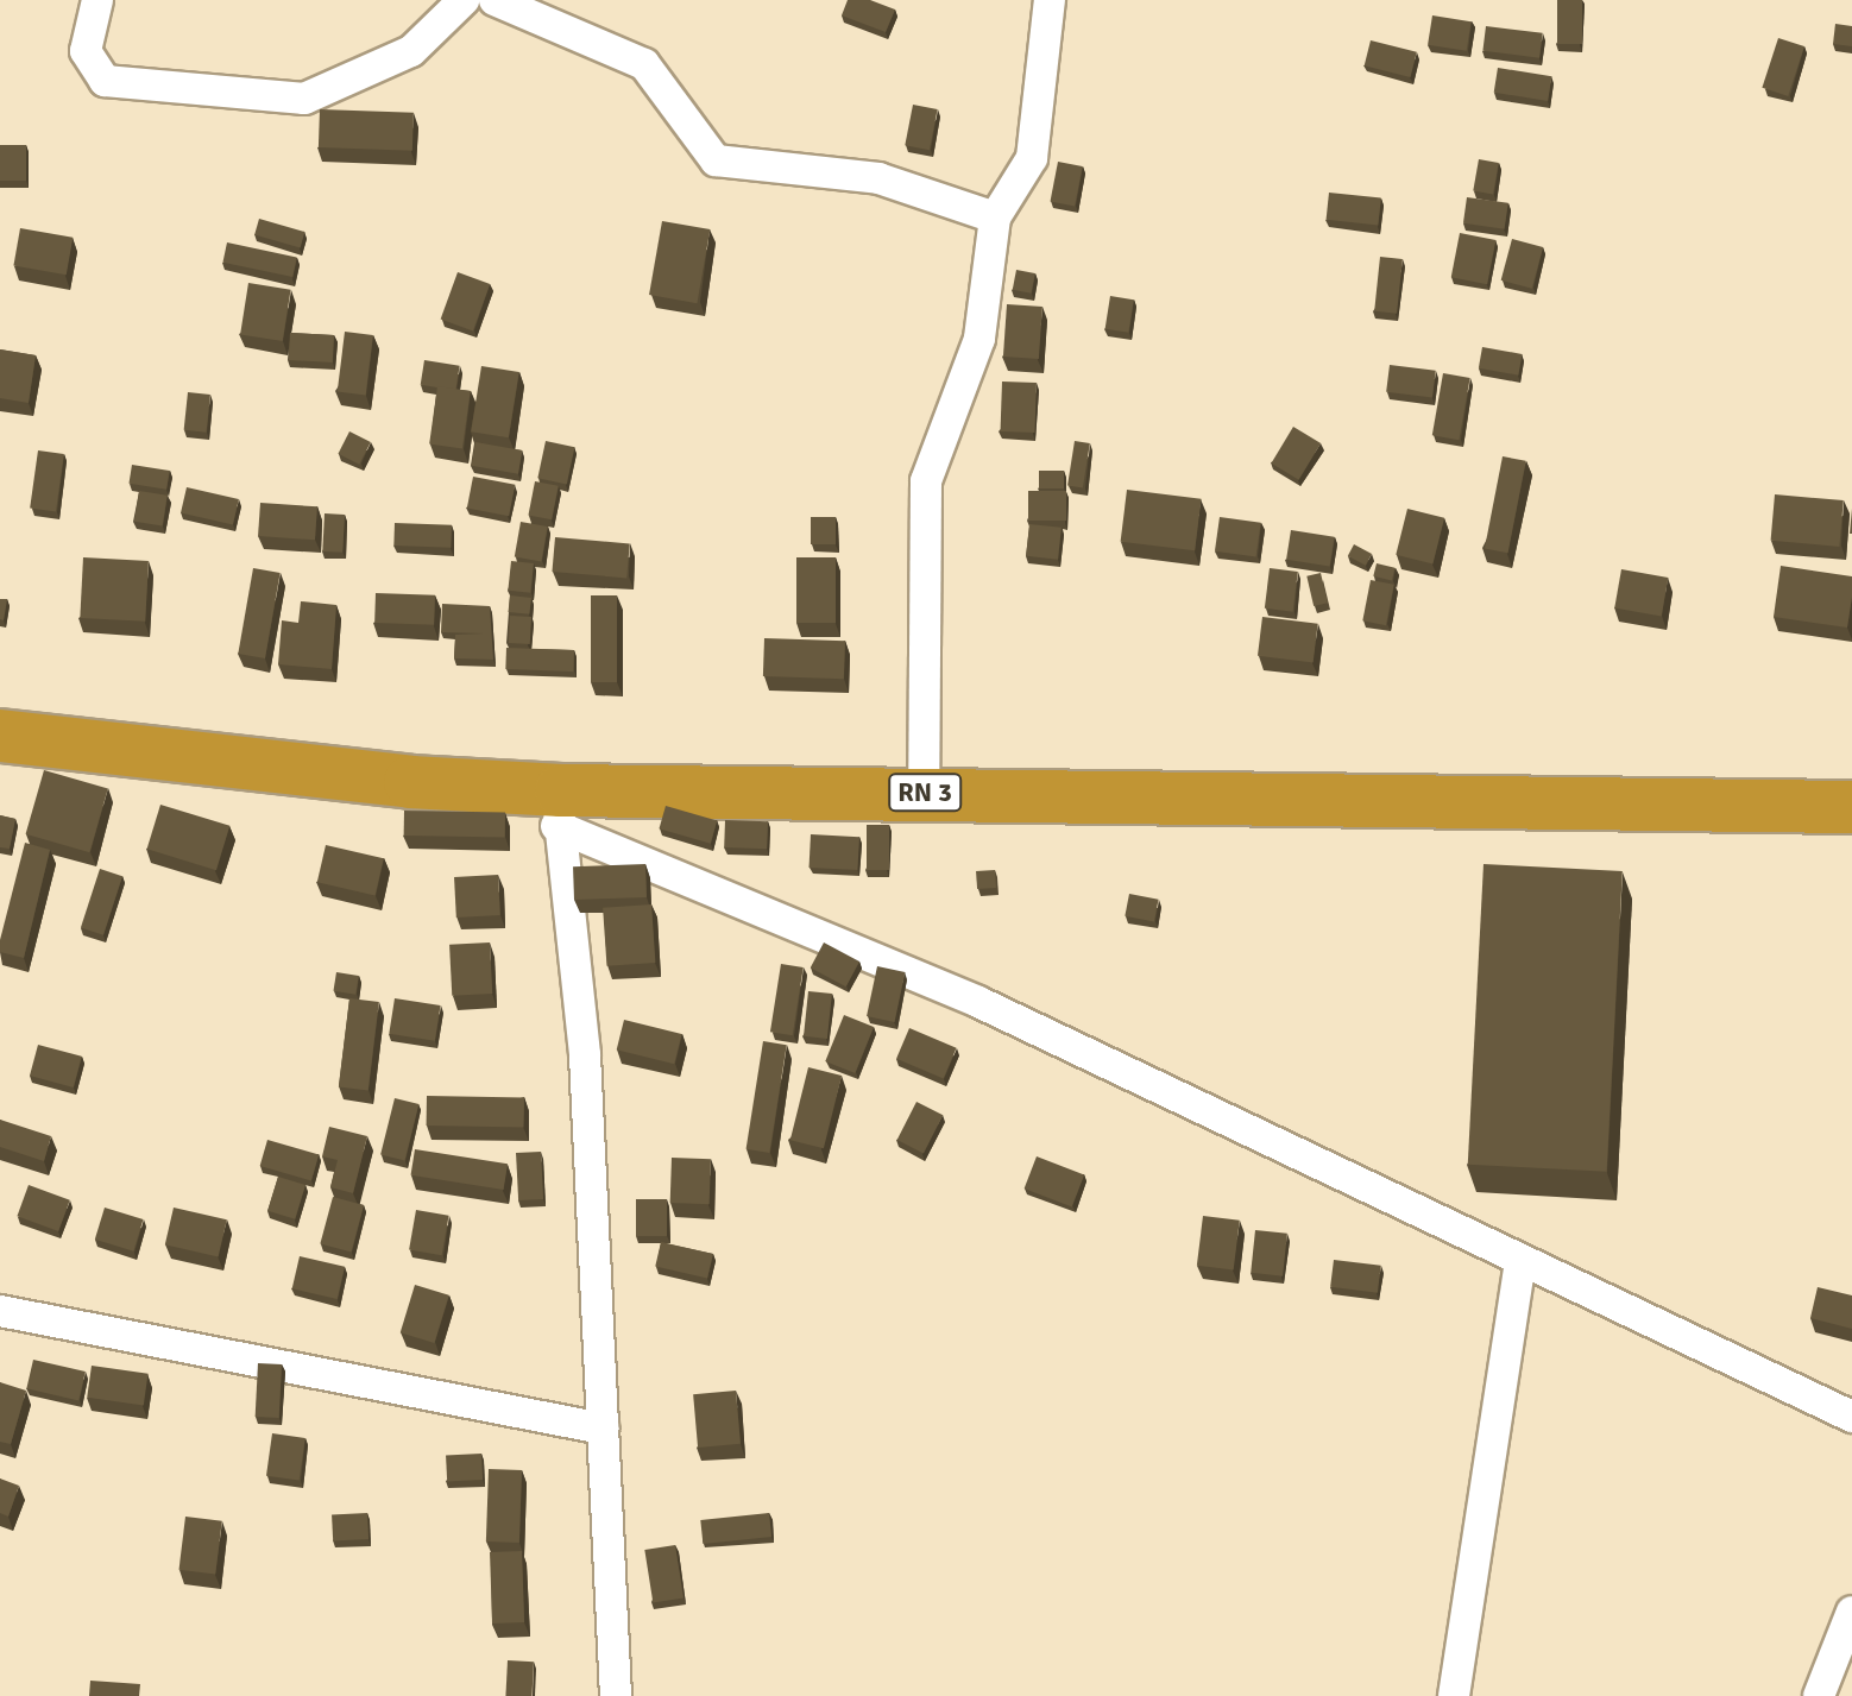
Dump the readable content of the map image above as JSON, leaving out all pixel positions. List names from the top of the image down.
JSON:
{
  "streets": {
    "highway": ["RN 3"]
  }
}
